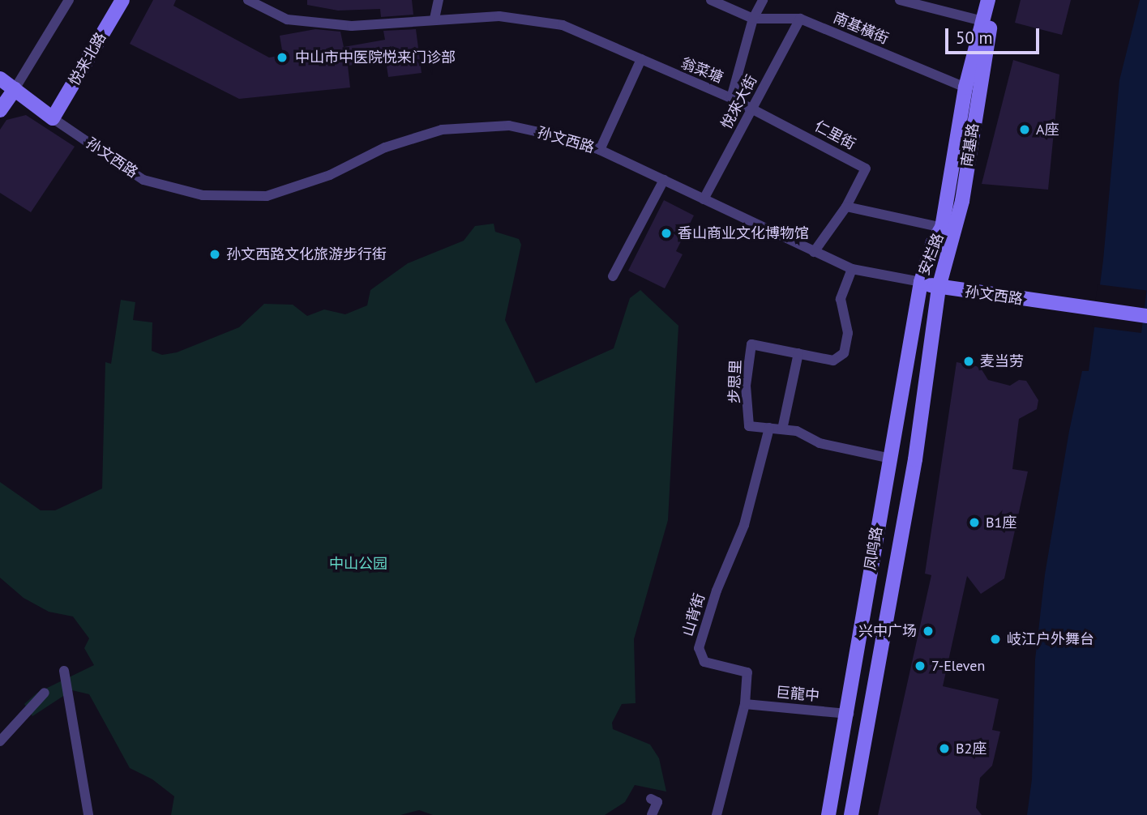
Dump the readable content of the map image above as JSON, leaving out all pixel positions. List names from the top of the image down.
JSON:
{
  "streets": {
    "main road": [
      "悦来北路",
      "孙文西路",
      "南基路",
      "安栏路",
      "凤鸣路"
    ],
    "street": [
      "南基橫街",
      "翁菜塘",
      "悅來大街",
      "仁里街",
      "步思里",
      "山背街",
      "巨龍中"
    ]
  },
  "crossings": [
    ["南基橫街", "悅來大街"],
    ["南基橫街", "南基路"],
    ["悦来北路", "孙文西路"],
    ["翁菜塘", "悅來大街"],
    ["翁菜塘", "仁里街"],
    ["悅來大街", "仁里街"],
    ["悅來大街", "孙文西路"],
    ["仁里街", "孙文西路"],
    ["孙文西路", "南基路"],
    ["孙文西路", "安栏路"],
    ["孙文西路", "步思里"],
    ["孙文西路", "凤鸣路"],
    ["南基路", "安栏路"],
    ["南基路", "凤鸣路"],
    ["安栏路", "凤鸣路"],
    ["步思里", "凤鸣路"],
    ["步思里", "山背街"],
    ["凤鸣路", "巨龍中"],
    ["山背街", "巨龍中"]
  ],
  "parks": ["中山公园"],
  "places": [
    "中山市中医院悦来门诊部",
    "A座",
    "香山商业文化博物馆",
    "孙文西路文化旅游步行街",
    "麦当劳",
    "B1座",
    "兴中广场",
    "岐江户外舞台",
    "7-Eleven",
    "B2座"
  ],
  "scale_bar": "50 m"
}
